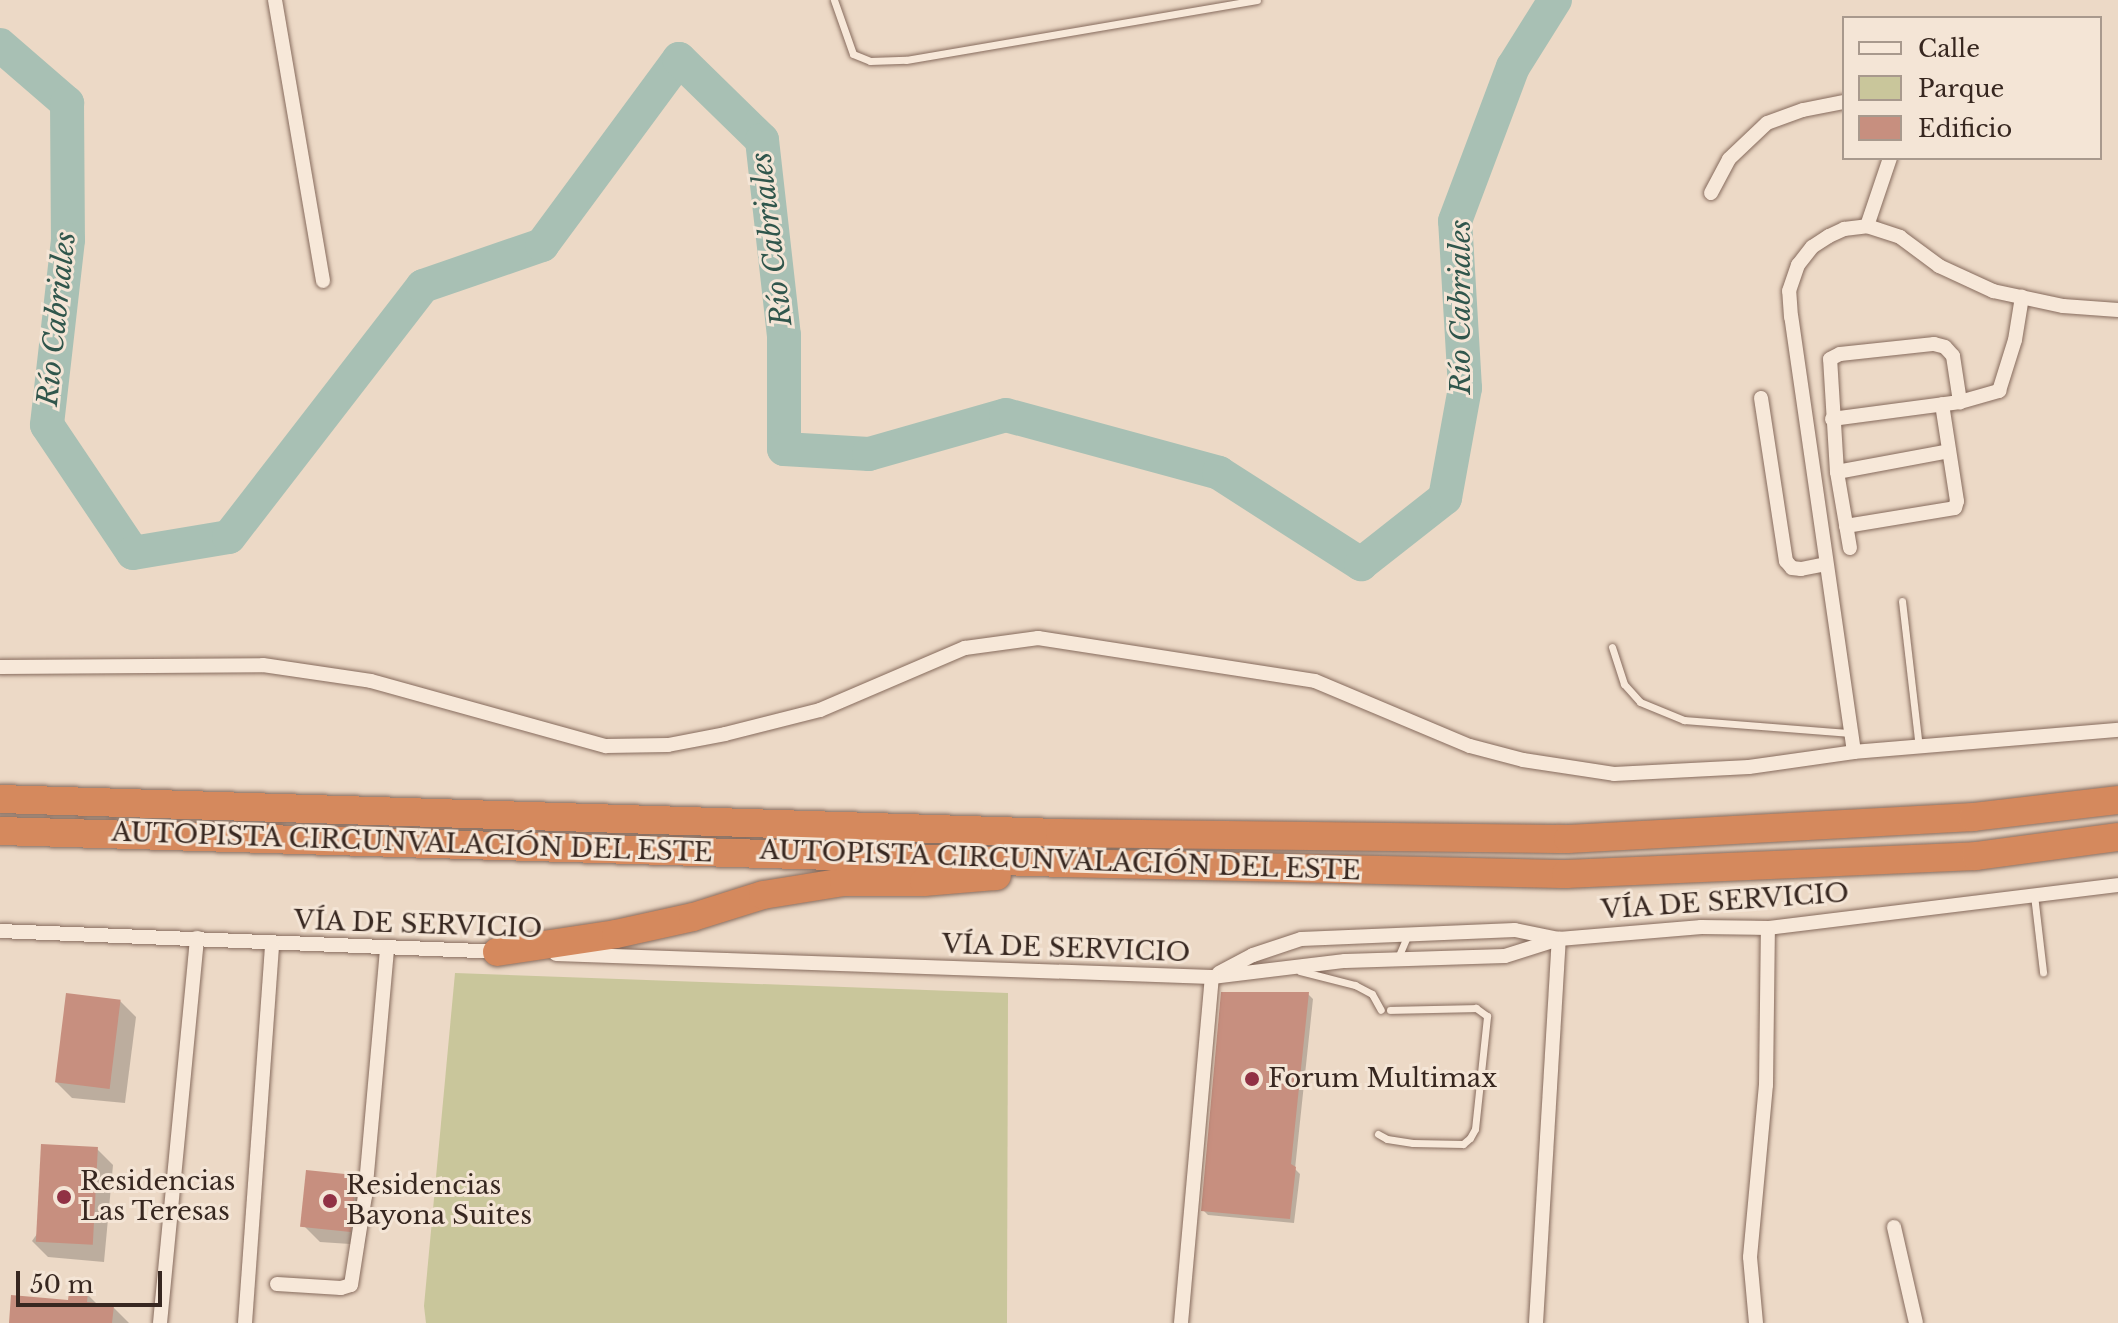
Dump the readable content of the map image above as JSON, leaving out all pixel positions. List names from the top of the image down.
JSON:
{
  "streets": {
    "highway": ["AUTOPISTA CIRCUNVALACIÓN DEL ESTE"],
    "street": ["VÍA DE SERVICIO"]
  },
  "water": ["Río Cabriales"],
  "places": ["Forum Multimax", "Residencias Las Teresas", "Residencias Bayona Suites"],
  "legend": ["Calle", "Parque", "Edificio"],
  "scale_bar": "50 m"
}
